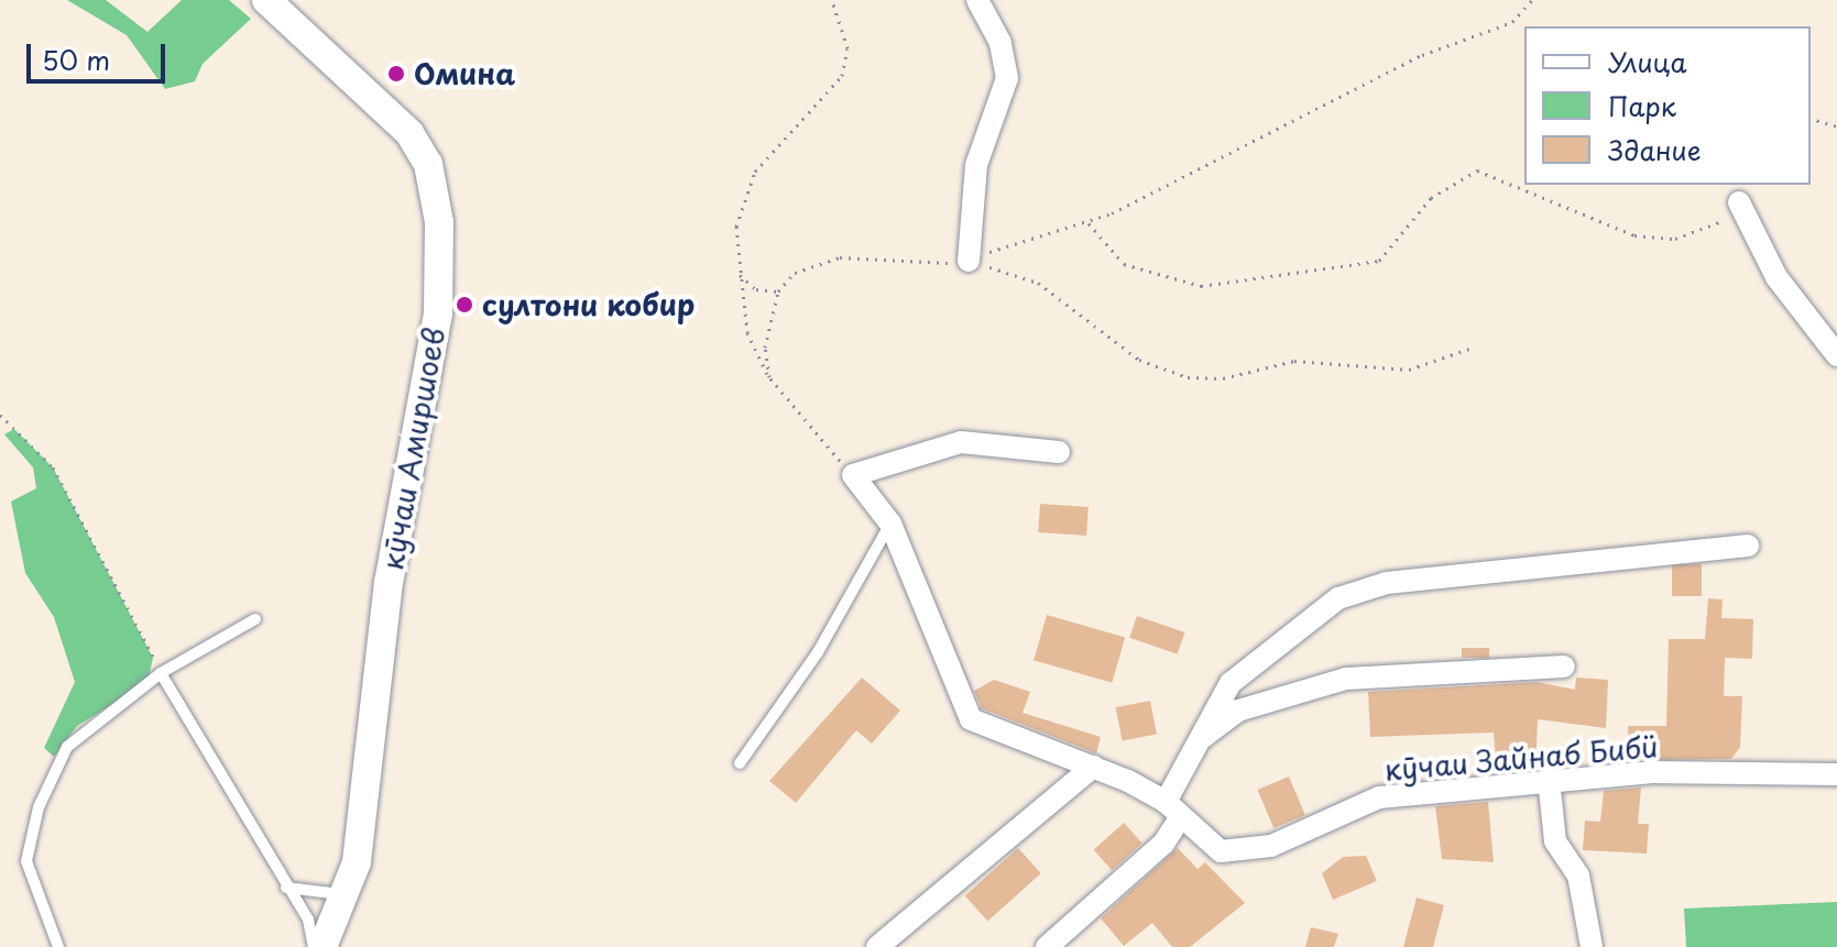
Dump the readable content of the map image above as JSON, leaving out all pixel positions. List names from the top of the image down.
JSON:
{
  "streets": {
    "street": ["кӯчаи Амиршоев", "кӯчаи Зайнаб Бибӣ"]
  },
  "places": ["Омина", "султони кобир"],
  "legend": ["Улица", "Парк", "Здание"],
  "scale_bar": "50 m"
}
